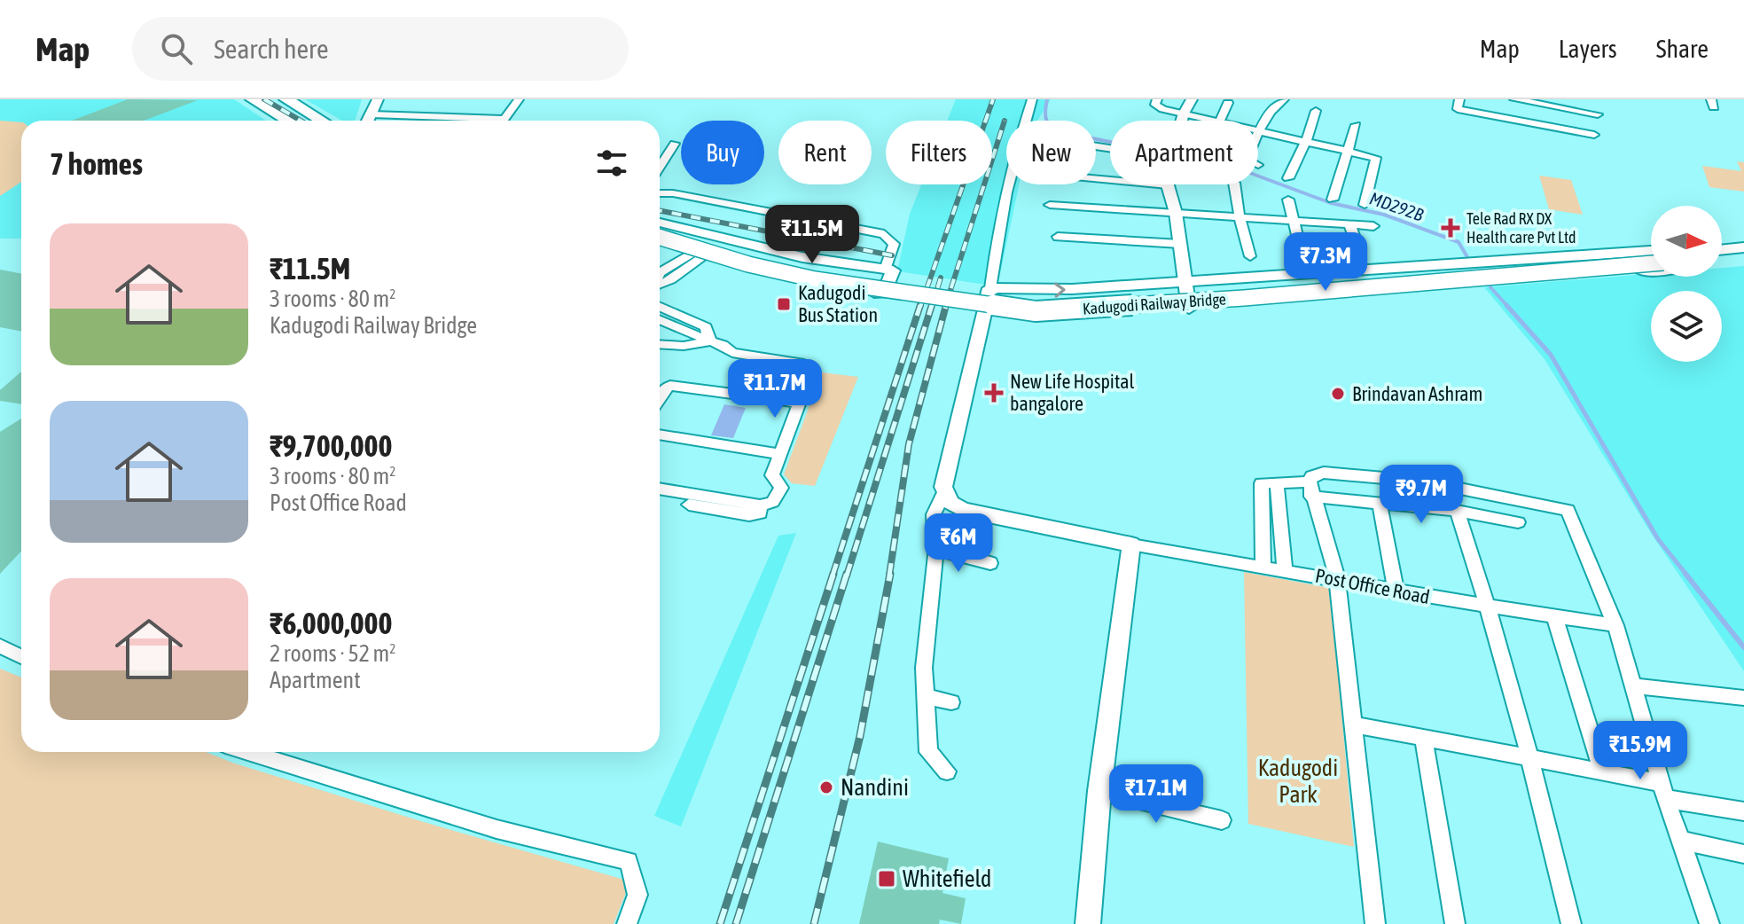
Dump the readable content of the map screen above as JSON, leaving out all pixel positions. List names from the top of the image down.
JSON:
{
  "streets": {
    "main road": ["Kadugodi Railway Bridge"],
    "street": ["Post Office Road"]
  },
  "water": ["MD292B"],
  "parks": ["Kadugodi Park"],
  "places": {
    "health": ["Tele Rad RX DX Health care Pvt Ltd", "New Life Hospital bangalore"],
    "transit": ["Kadugodi Bus Station", "Whitefield"],
    "other": ["Brindavan Ashram", "Nandini"]
  },
  "north": "right",
  "page": {
    "header": "Map",
    "search": "Search here",
    "nav": ["Map", "Layers", "Share"],
    "chip": [
      "Buy",
      "Rent",
      "Filters",
      "New",
      "Apartment"
    ],
    "heading": "7 homes",
    "price": [
      "₹11.5M",
      "₹7.3M",
      "₹11.7M",
      "₹9.7M",
      "₹6M",
      "₹15.9M",
      "₹17.1M"
    ],
    "list": [
      {
        "name": "₹11.5M",
        "note": "3 rooms · 80 m² · Kadugodi Railway Bridge"
      },
      {
        "name": "₹9,700,000",
        "note": "3 rooms · 80 m² · Post Office Road"
      },
      {
        "name": "₹6,000,000",
        "note": "2 rooms · 52 m² · Apartment"
      }
    ]
  }
}
